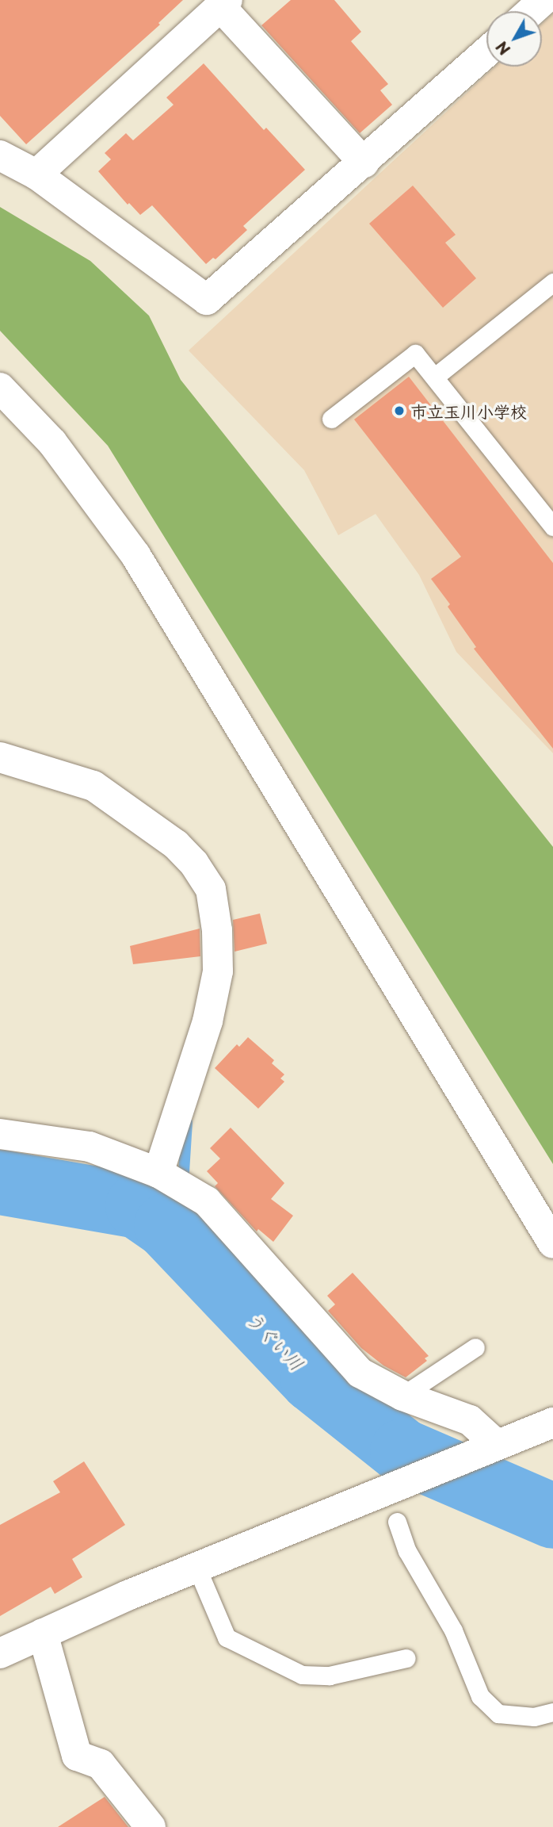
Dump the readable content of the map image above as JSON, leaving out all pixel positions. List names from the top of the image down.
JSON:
{
  "water": ["うぐい川"],
  "places": ["市立玉川小学校"],
  "north": "bottom left"
}
